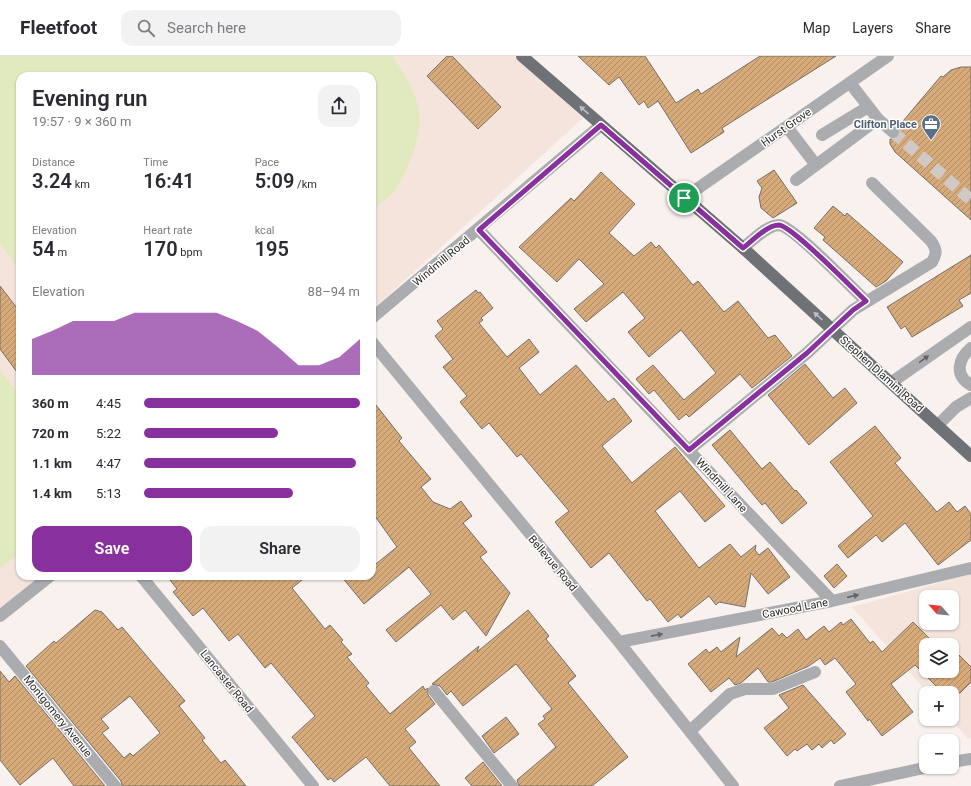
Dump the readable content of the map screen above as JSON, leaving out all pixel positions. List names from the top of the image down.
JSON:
{
  "streets": {
    "main road": ["Stephen Dlamini Road"],
    "street": [
      "Hurst Grove",
      "Windmill Road",
      "Windmill Lane",
      "Bellevue Road",
      "Cawood Lane",
      "Lancaster Road",
      "Montgomery Avenue"
    ]
  },
  "crossings": [
    ["Hurst Grove", "Stephen Dlamini Road"],
    ["Windmill Road", "Stephen Dlamini Road"],
    ["Windmill Road", "Windmill Lane"],
    ["Windmill Lane", "Cawood Lane"],
    ["Bellevue Road", "Cawood Lane"]
  ],
  "one_way": ["Stephen Dlamini Road"],
  "places": {
    "office": ["Clifton Place"]
  },
  "north": "top left",
  "page": {
    "header": "Fleetfoot",
    "search": "Search here",
    "nav": ["Map", "Layers", "Share"],
    "heading": ["Evening run", "19:57 · 9 × 360 m"],
    "stats": [
      ["Distance", "3.24 km"],
      ["Time", "16:41"],
      ["Pace", "5:09 /km"],
      ["Elevation", "54 m"],
      ["Heart rate", "170 bpm"],
      ["kcal", "195"]
    ],
    "chart": ["Elevation", "88–94 m"],
    "list": [
      {
        "name": "360 m",
        "note": "4:45"
      },
      {
        "name": "720 m",
        "note": "5:22"
      },
      {
        "name": "1.1 km",
        "note": "4:47"
      },
      {
        "name": "1.4 km",
        "note": "5:13"
      }
    ],
    "buttons": ["Save", "Share"],
    "map_buttons": ["+", "−"]
  }
}
